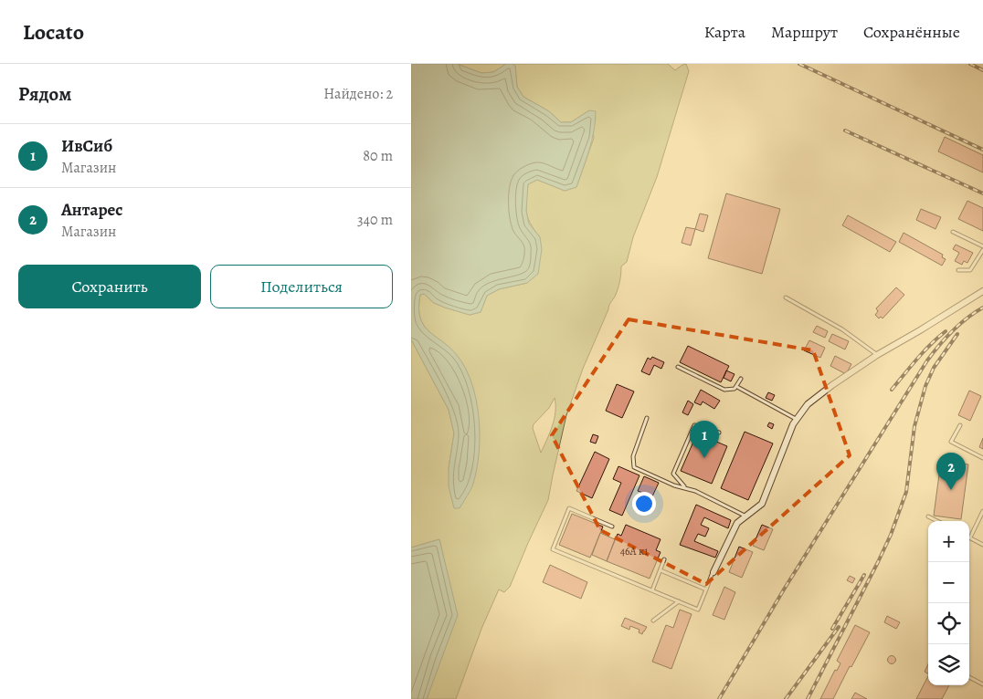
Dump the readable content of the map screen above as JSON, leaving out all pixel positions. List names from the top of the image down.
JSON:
{
  "house_numbers": ["46А к1"],
  "page": {
    "header": "Locato",
    "nav": ["Карта", "Маршрут", "Сохранённые"],
    "heading": ["Рядом", "Найдено: 2"],
    "list": [
      {
        "mark": "1",
        "name": "ИвСиб",
        "note": "Магазин",
        "value": "80 m"
      },
      {
        "mark": "2",
        "name": "Антарес",
        "note": "Магазин",
        "value": "340 m"
      }
    ],
    "buttons": ["Сохранить", "Поделиться"],
    "pins": ["1", "2"],
    "map_buttons": ["+", "−"]
  }
}
